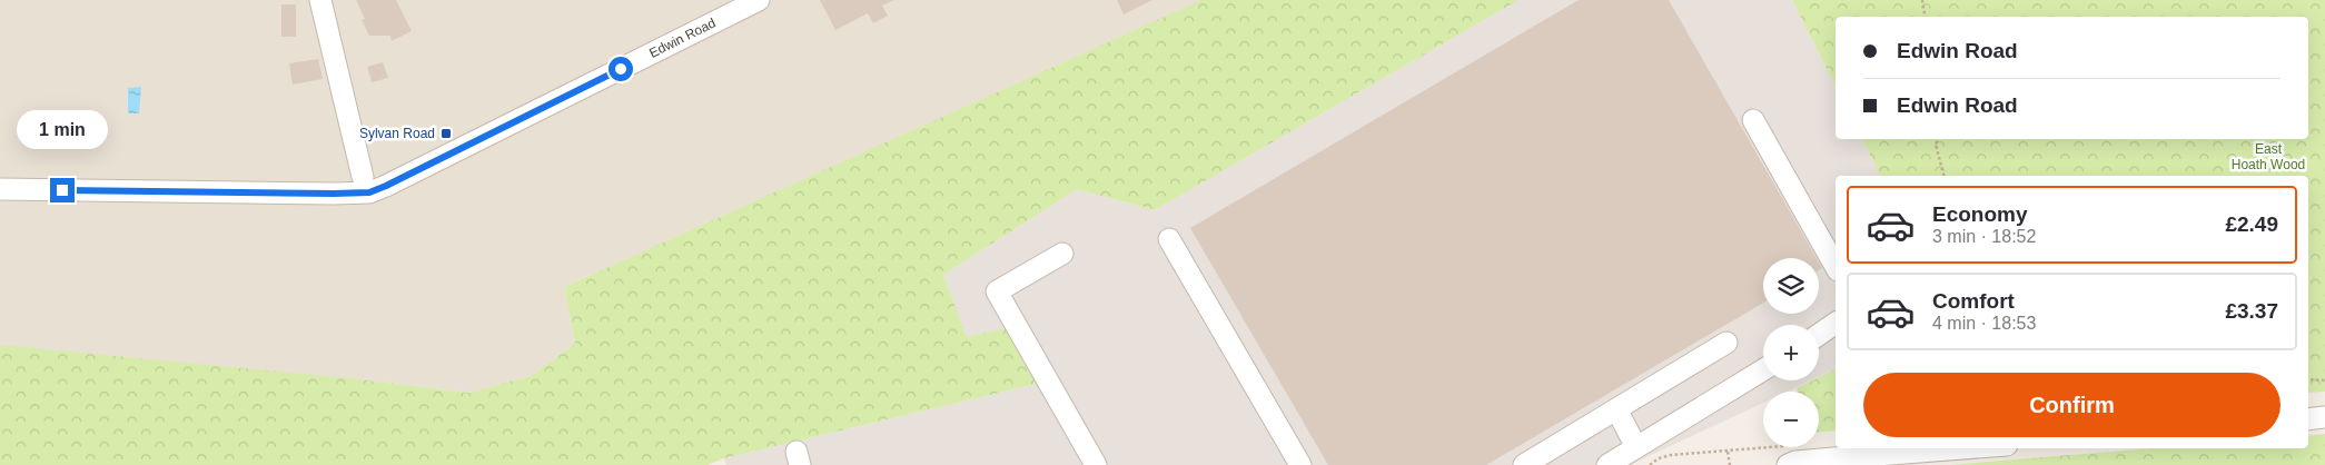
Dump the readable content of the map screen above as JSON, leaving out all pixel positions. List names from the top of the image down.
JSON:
{
  "streets": {
    "street": ["Edwin Road"]
  },
  "parks": ["East Hoath Wood"],
  "places": {
    "transit": ["Sylvan Road"]
  },
  "page": {
    "banner": ["Edwin Road", "Edwin Road"],
    "bubble": "1 min",
    "list": [
      {
        "name": "Economy",
        "note": "3 min · 18:52",
        "value": "£2.49"
      },
      {
        "name": "Comfort",
        "note": "4 min · 18:53",
        "value": "£3.37"
      }
    ],
    "map_buttons": ["+", "−"],
    "buttons": "Confirm"
  }
}
